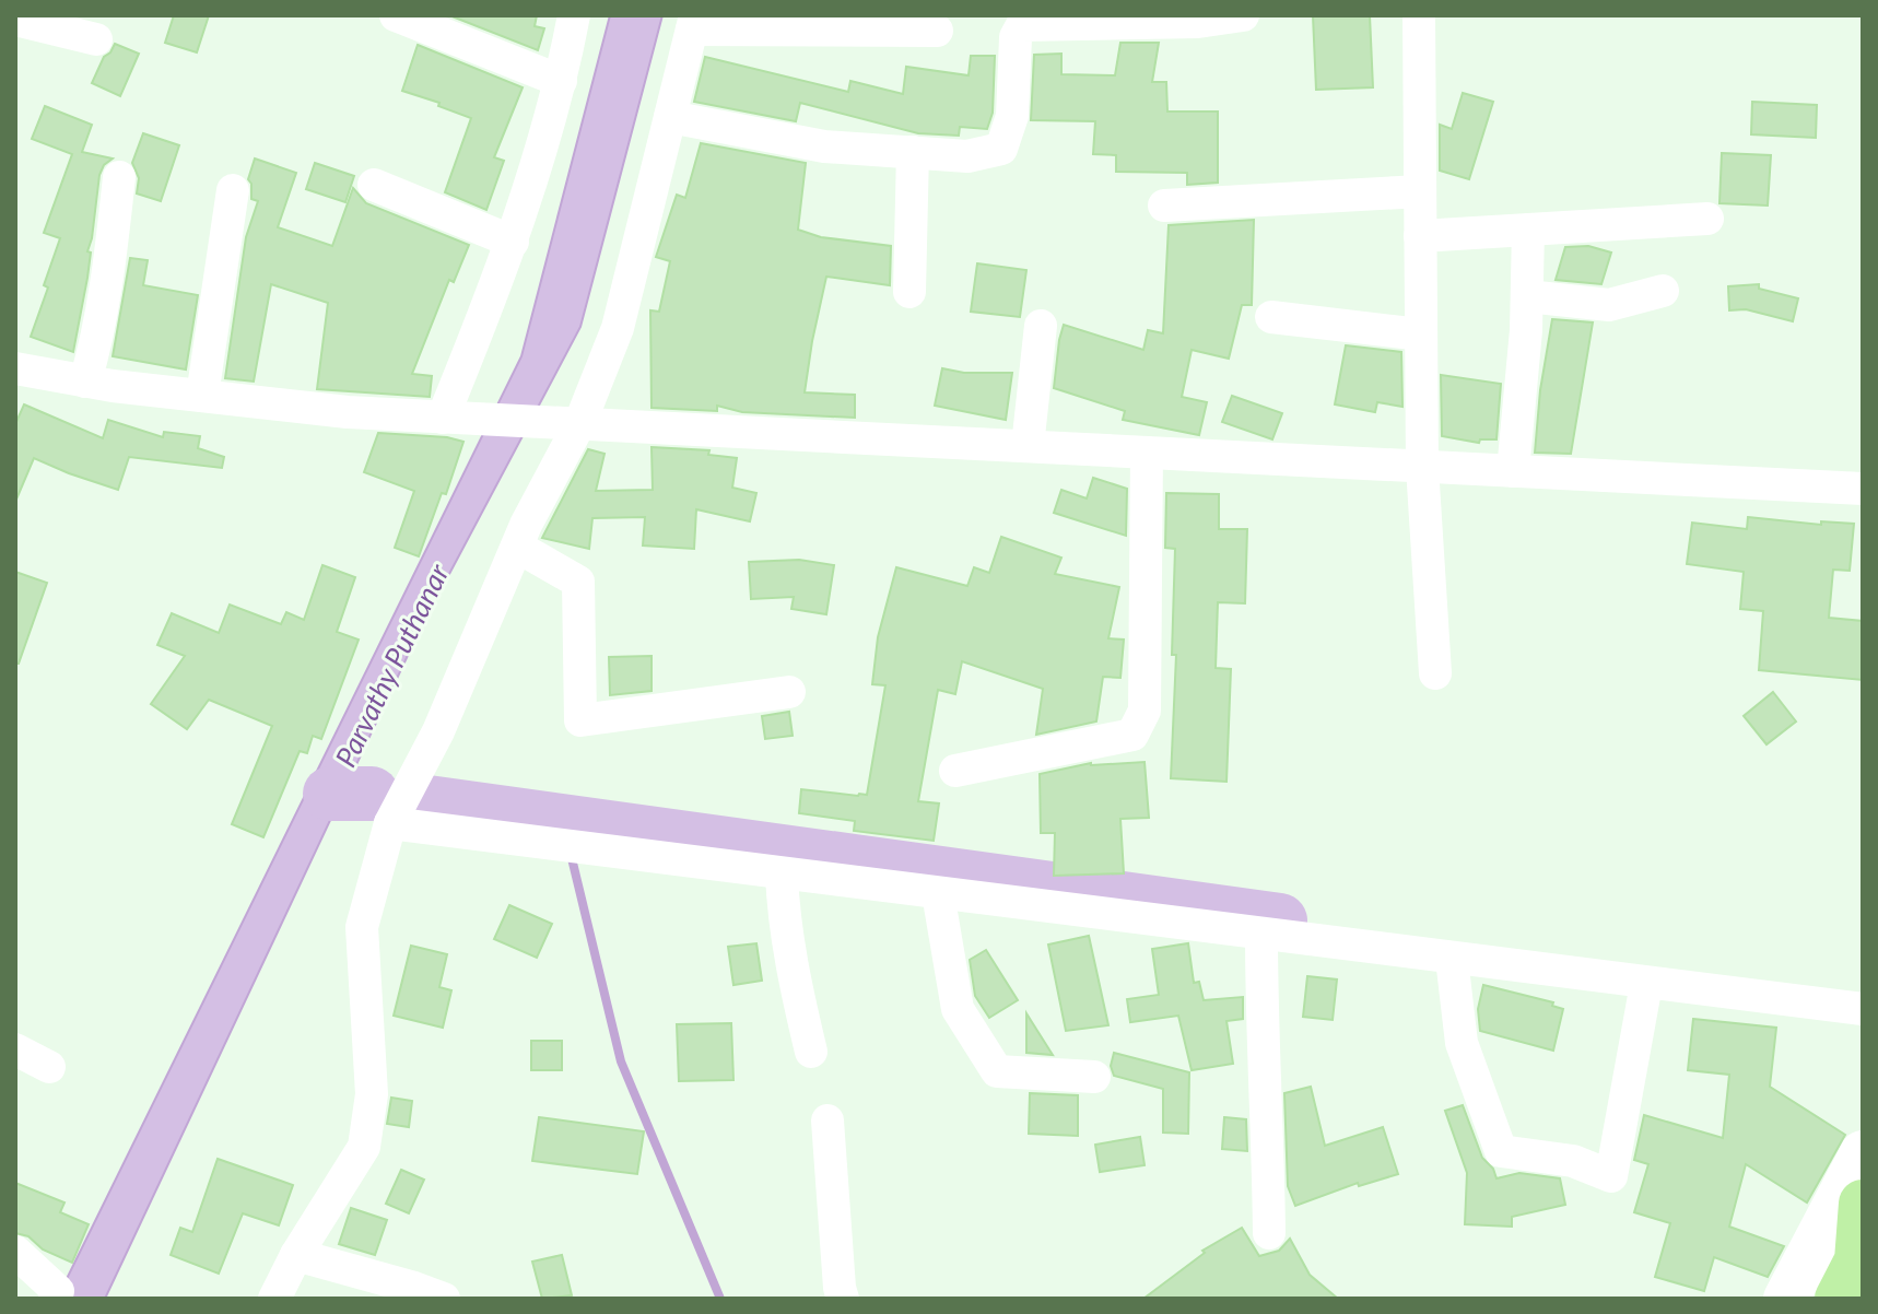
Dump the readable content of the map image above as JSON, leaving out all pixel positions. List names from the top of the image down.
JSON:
{
  "water": ["Parvathy Puthanar"]
}
